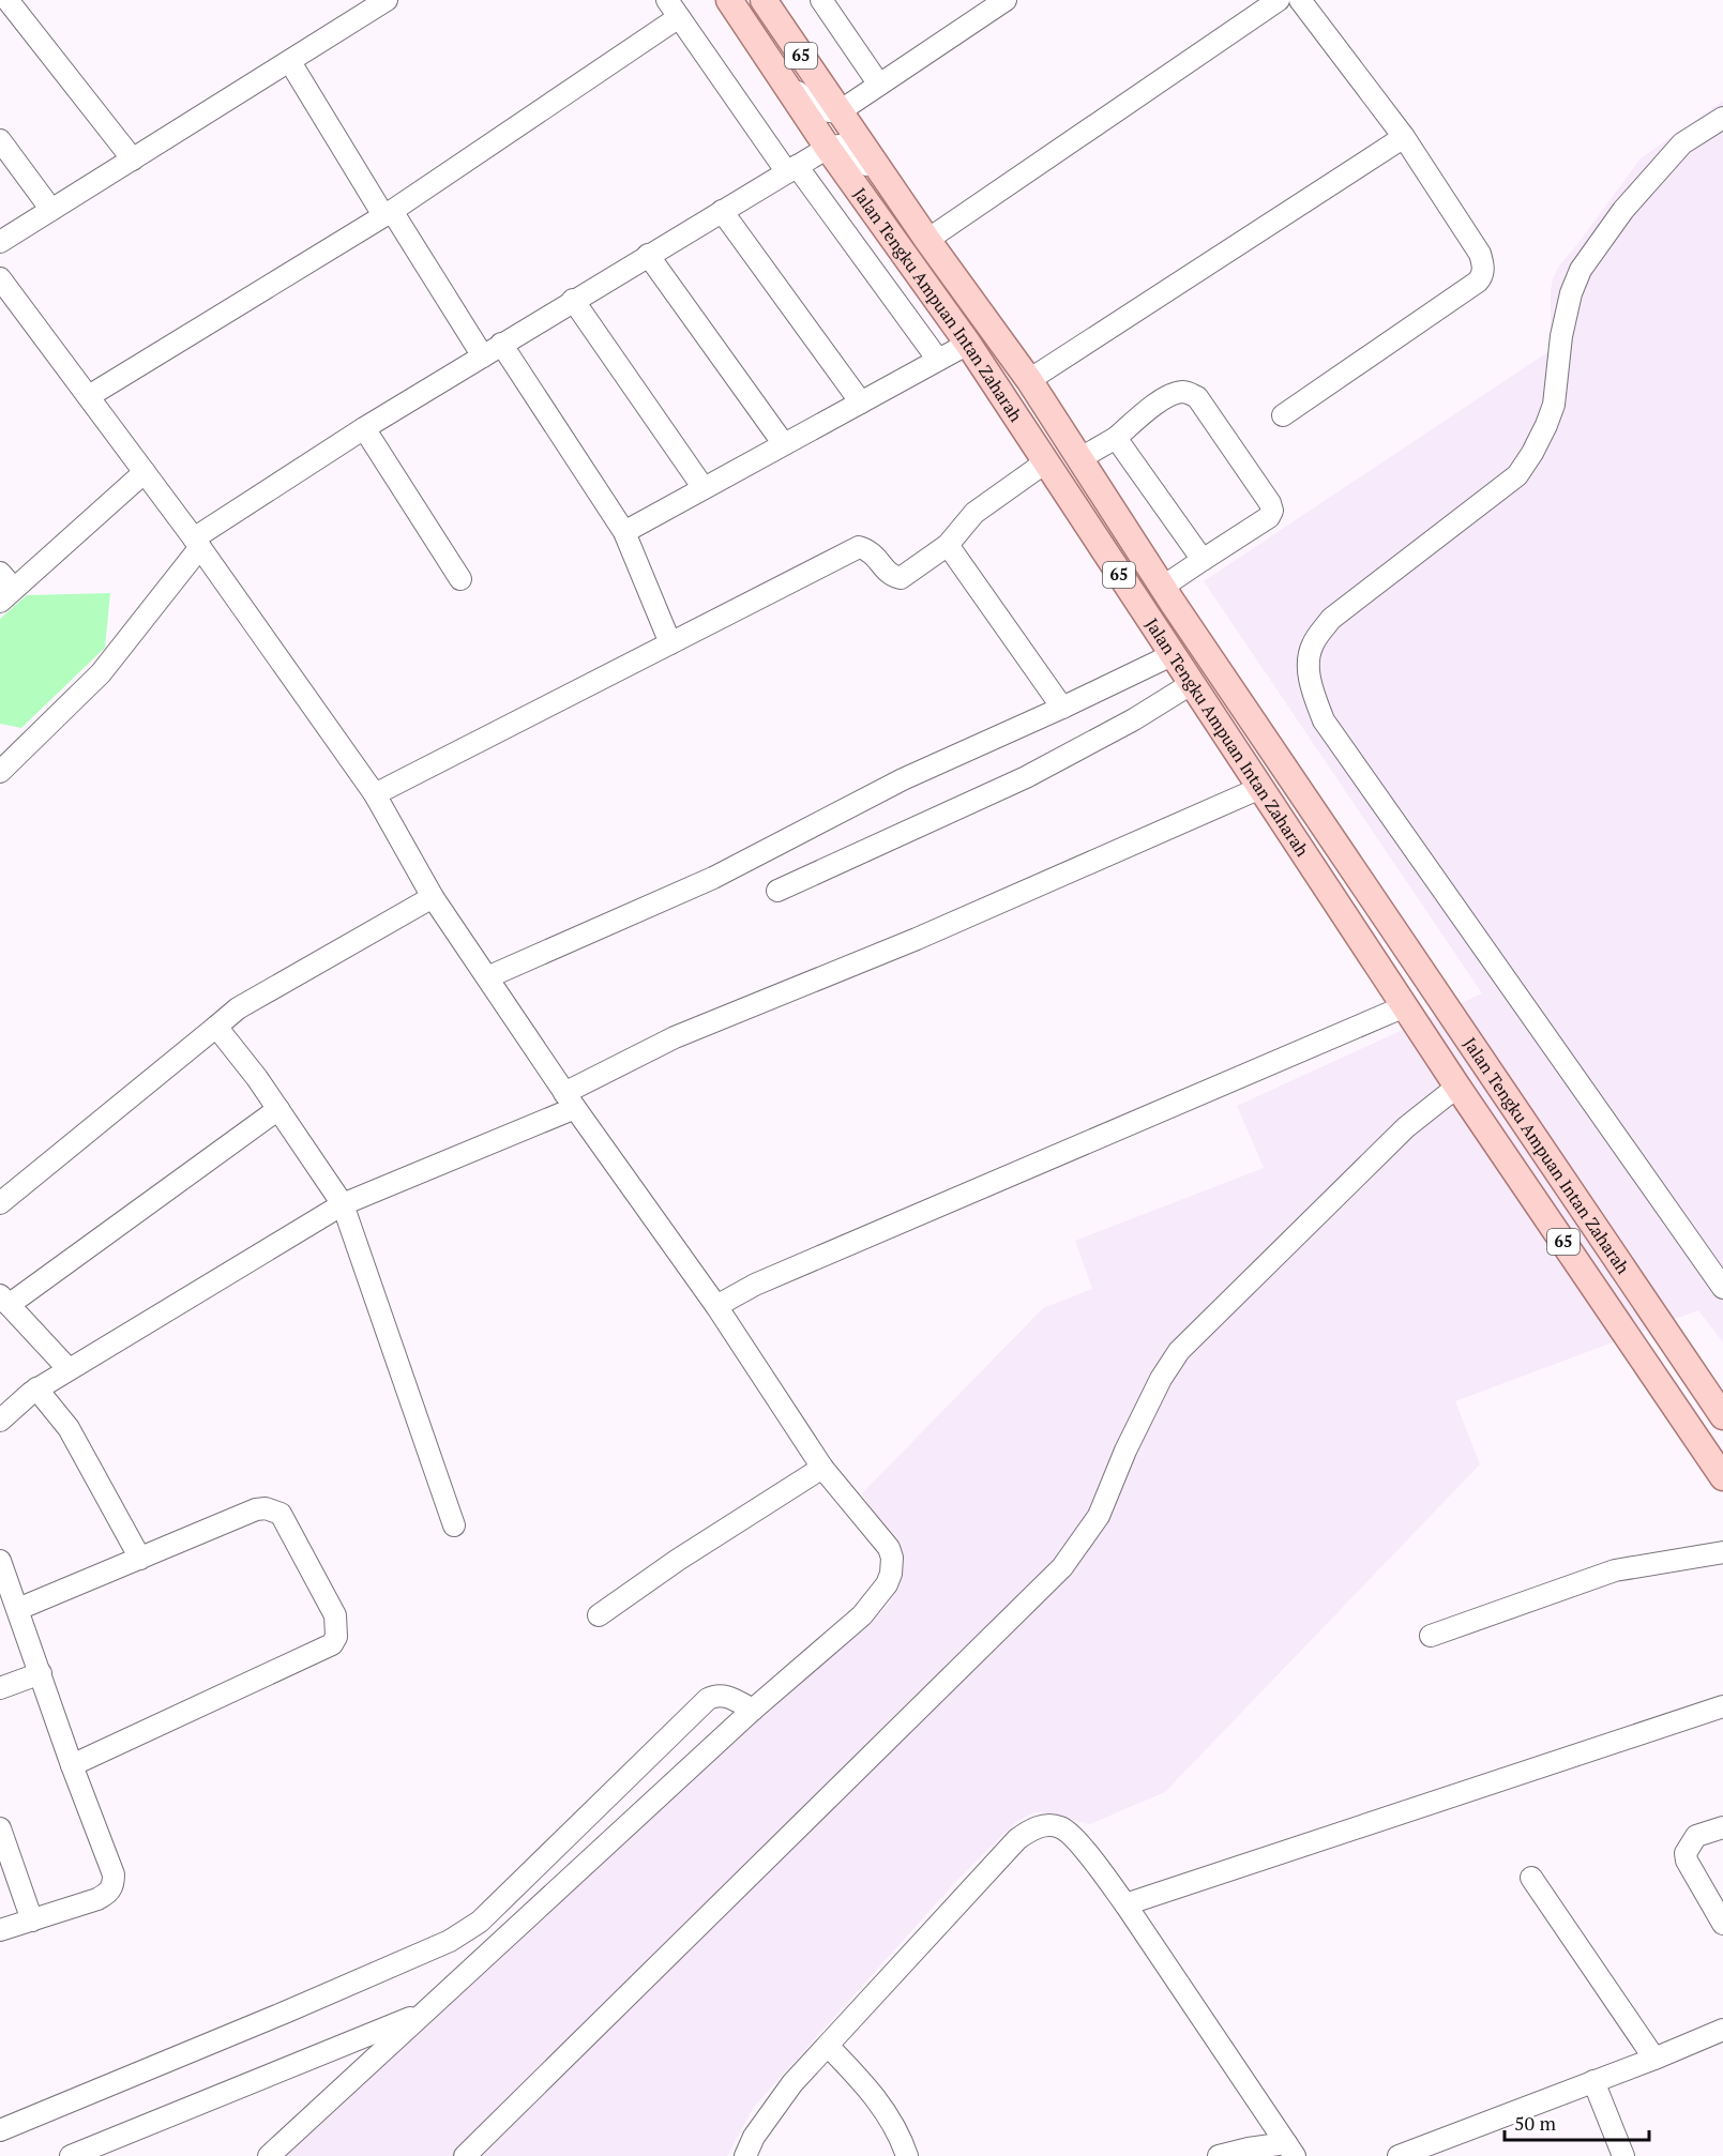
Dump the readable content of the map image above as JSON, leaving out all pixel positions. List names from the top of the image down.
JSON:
{
  "streets": {
    "main road": ["65", "Jalan Tengku Ampuan Intan Zaharah"]
  },
  "scale_bar": "50 m"
}
